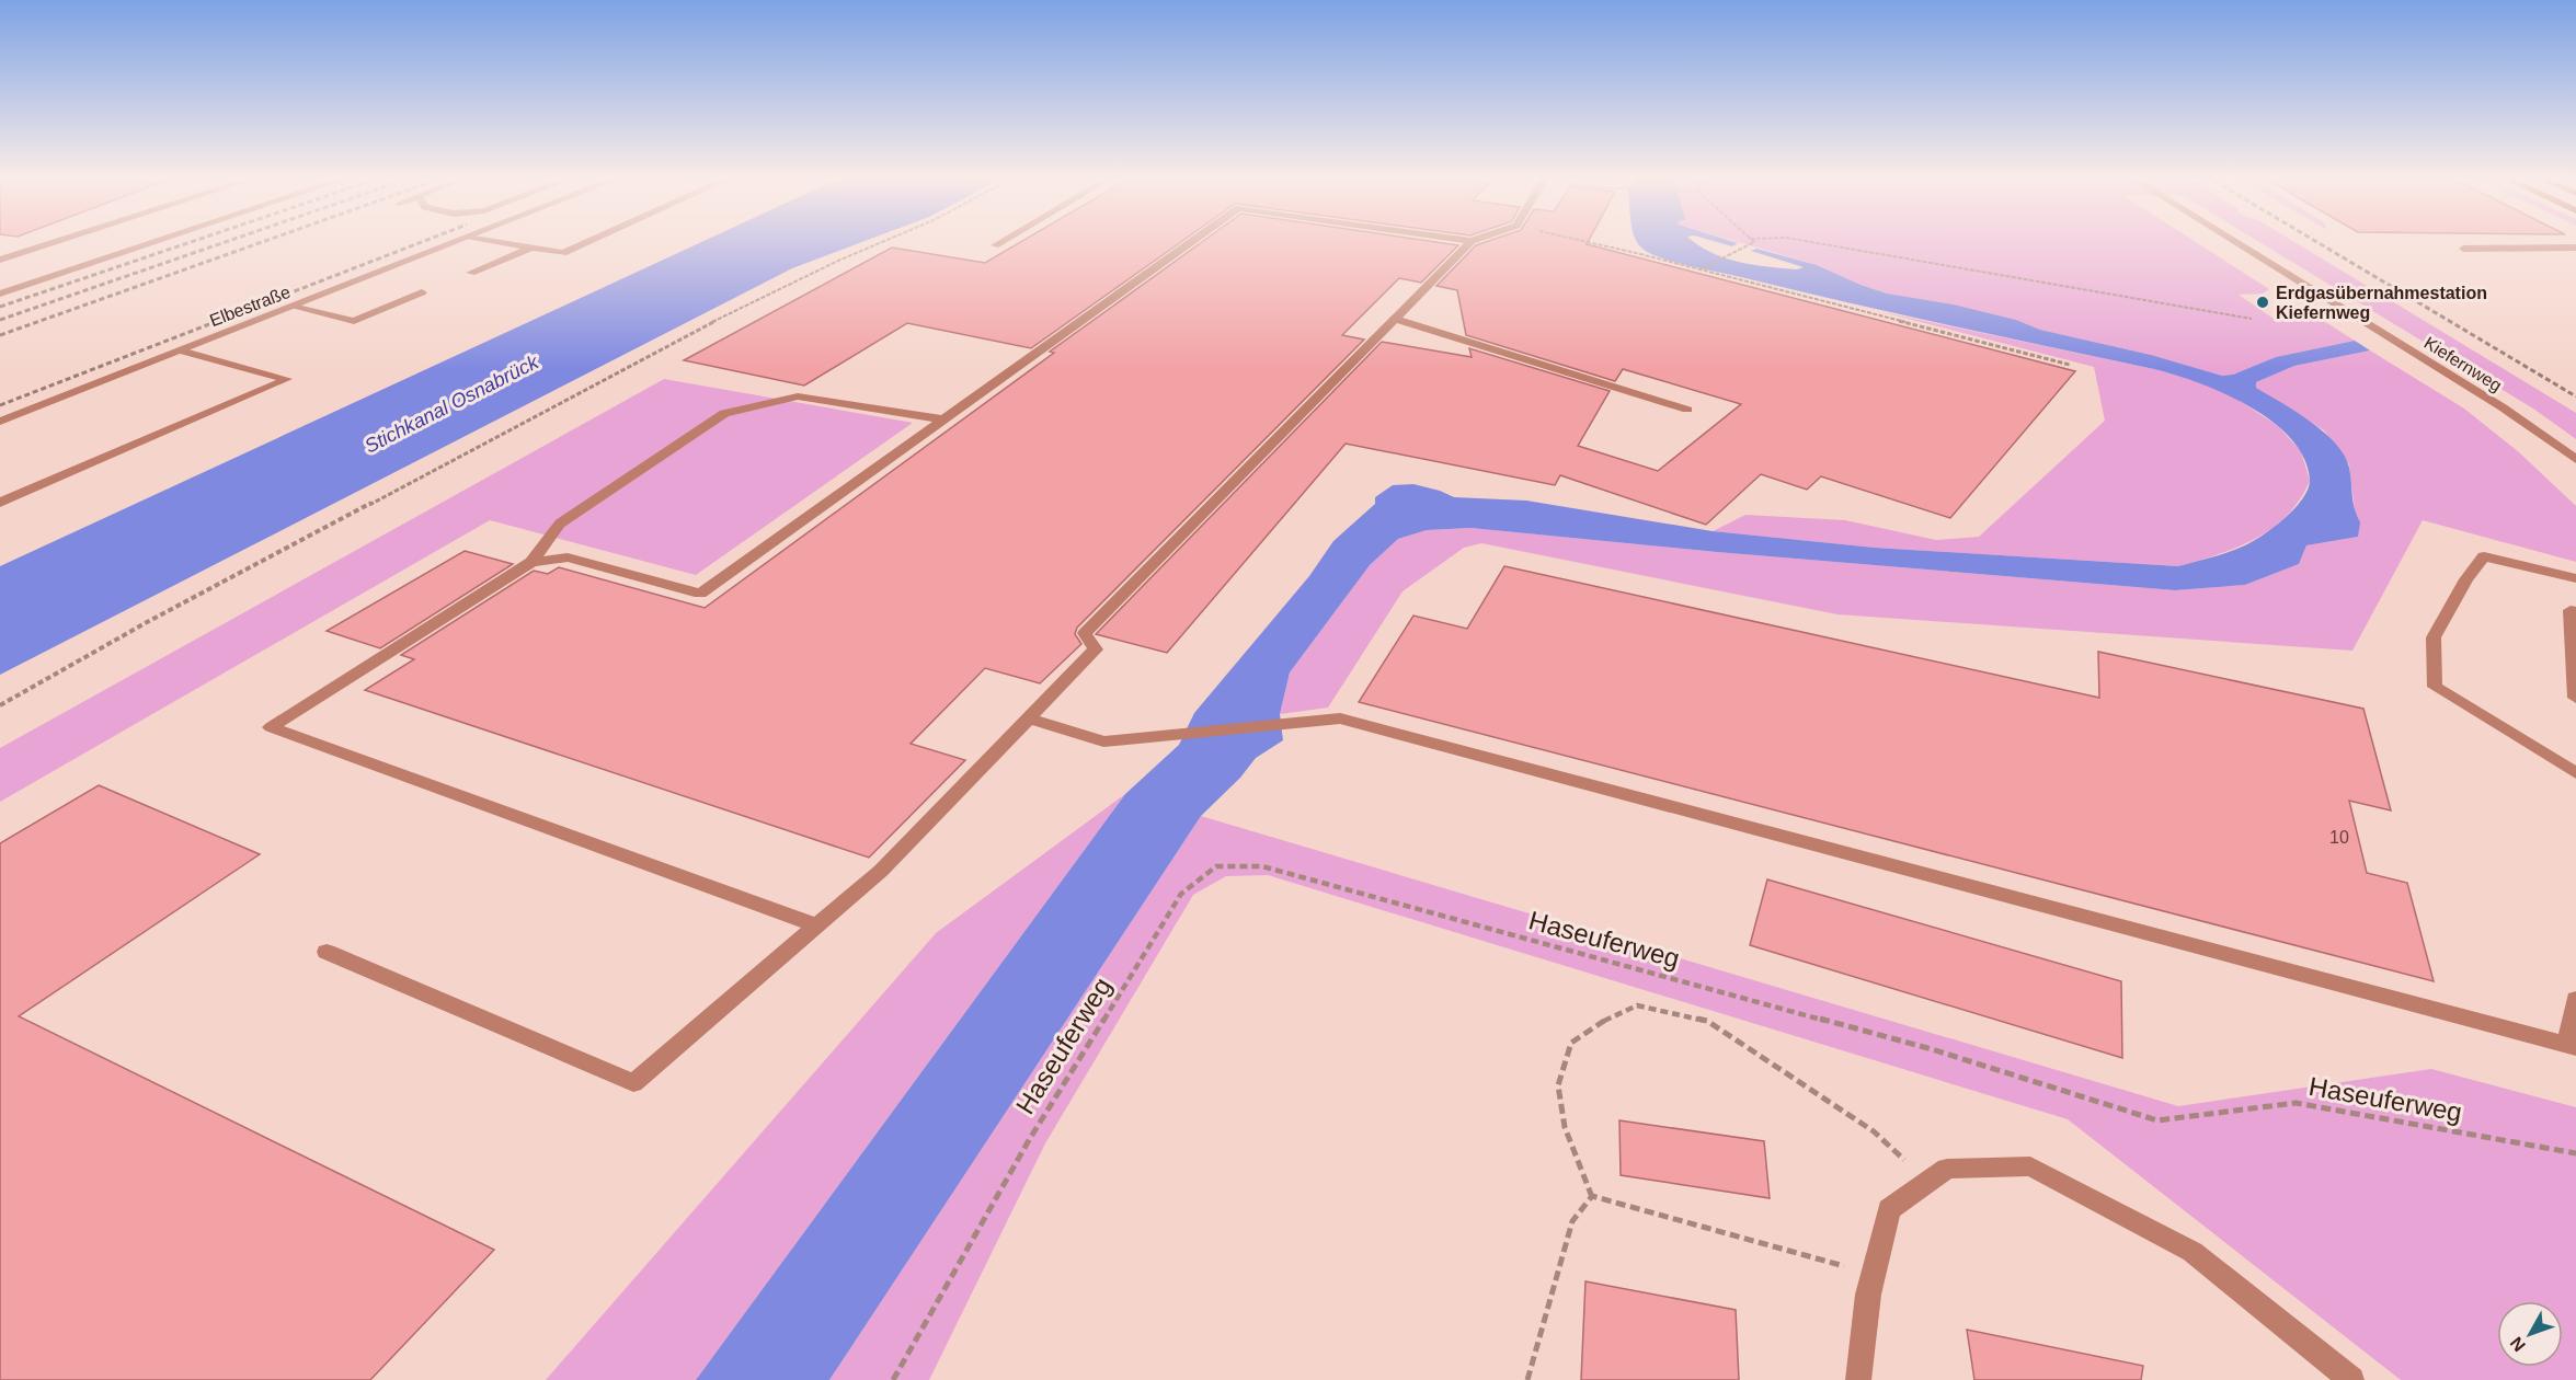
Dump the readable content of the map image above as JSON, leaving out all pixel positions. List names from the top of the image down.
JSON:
{
  "streets": {
    "street": ["Elbestraße", "Kiefernweg"],
    "path": ["Haseuferweg"]
  },
  "water": ["Stichkanal Osnabrück"],
  "places": ["Erdgasübernahmestation Kiefernweg"],
  "house_numbers": ["10"],
  "north": "bottom left"
}
